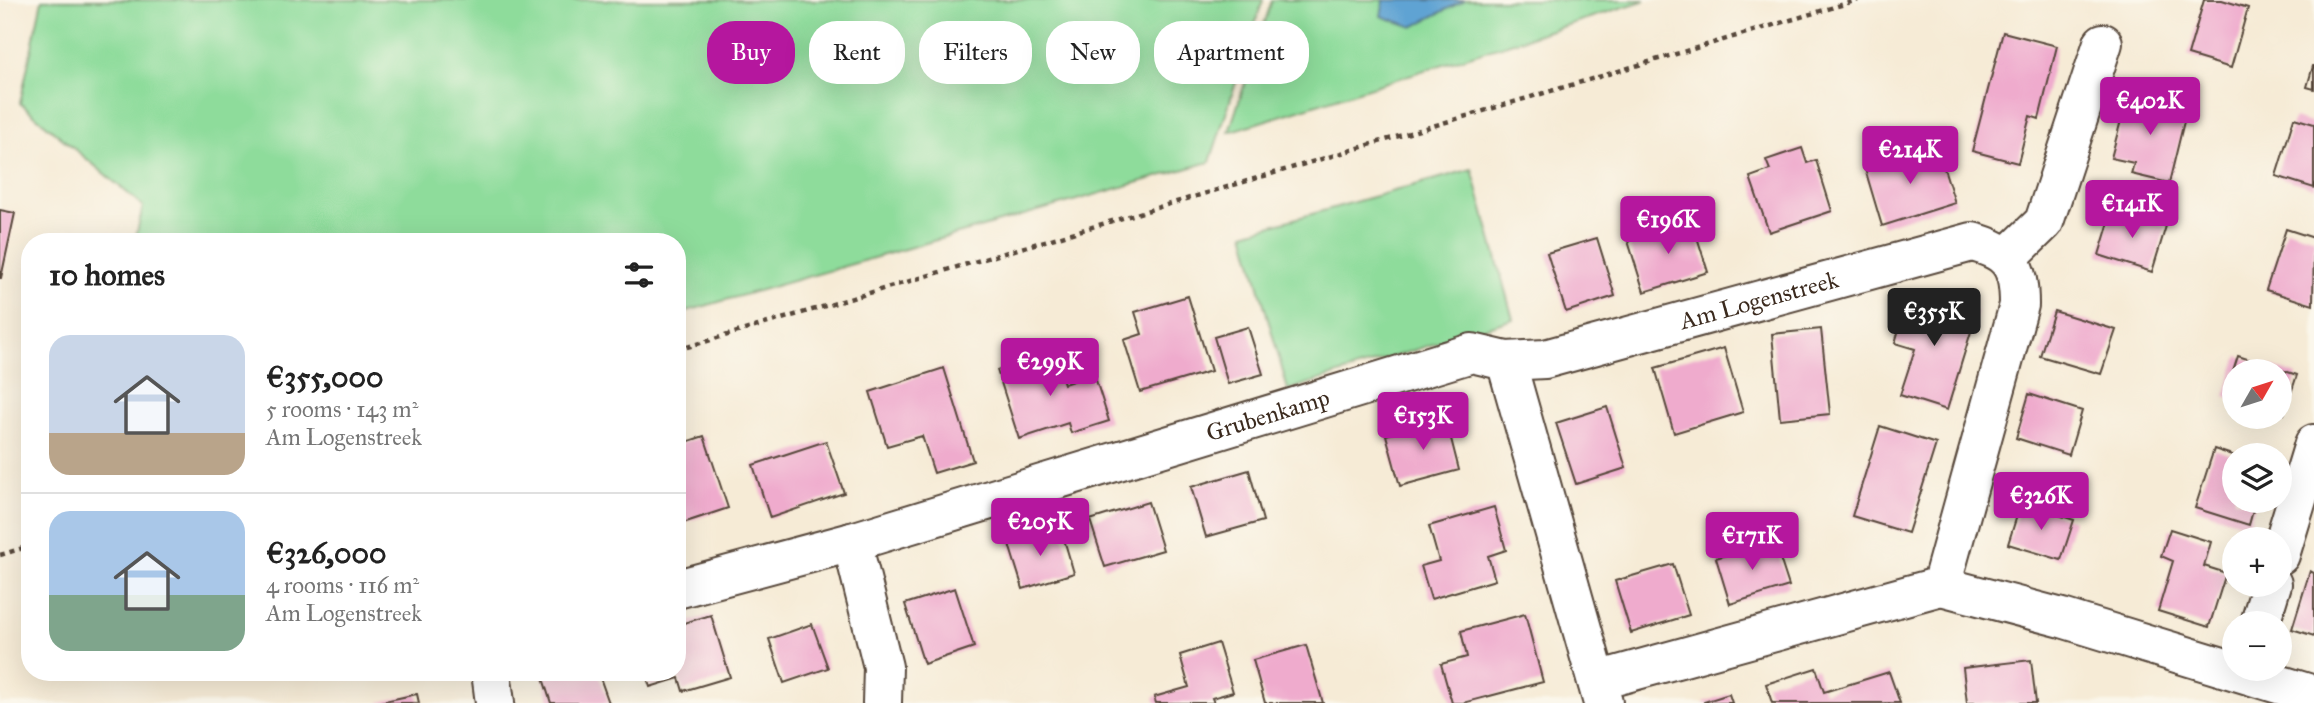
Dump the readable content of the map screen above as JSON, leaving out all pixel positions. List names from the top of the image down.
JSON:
{
  "streets": {
    "street": ["Am Logenstreek", "Grubenkamp"]
  },
  "crossings": [
    ["Am Logenstreek", "Grubenkamp"]
  ],
  "north": "top right",
  "page": {
    "chip": [
      "Buy",
      "Rent",
      "Filters",
      "New",
      "Apartment"
    ],
    "price": [
      "€402K",
      "€214K",
      "€141K",
      "€196K",
      "€355K",
      "€299K",
      "€153K",
      "€326K",
      "€205K",
      "€171K"
    ],
    "heading": "10 homes",
    "list": [
      {
        "name": "€355,000",
        "note": "5 rooms · 143 m² · Am Logenstreek"
      },
      {
        "name": "€326,000",
        "note": "4 rooms · 116 m² · Am Logenstreek"
      }
    ],
    "map_buttons": ["+", "−"]
  }
}
